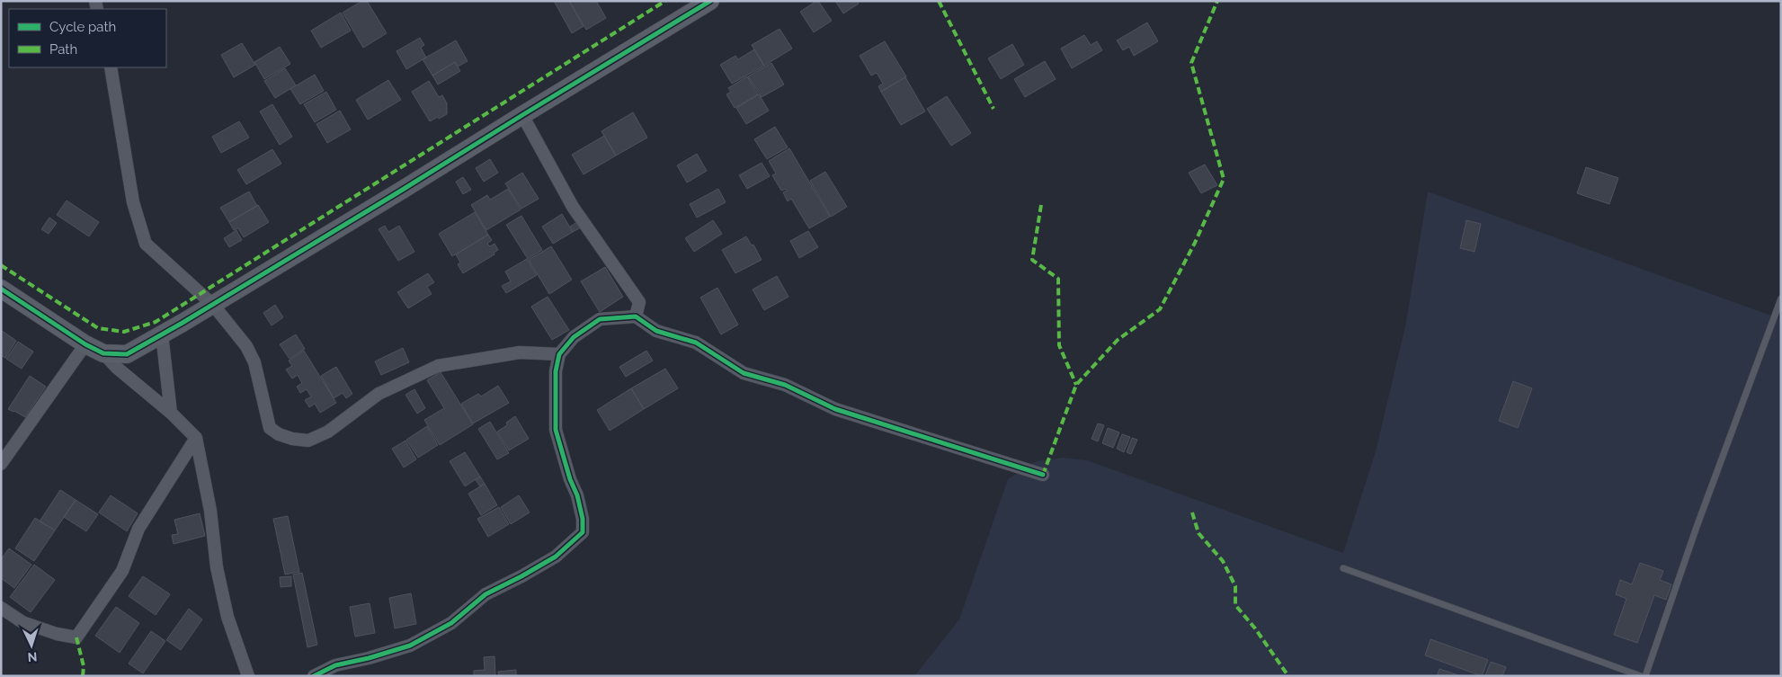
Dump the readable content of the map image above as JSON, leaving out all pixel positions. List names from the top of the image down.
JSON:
{
  "legend": ["Cycle path", "Path"],
  "north": "bottom"
}
